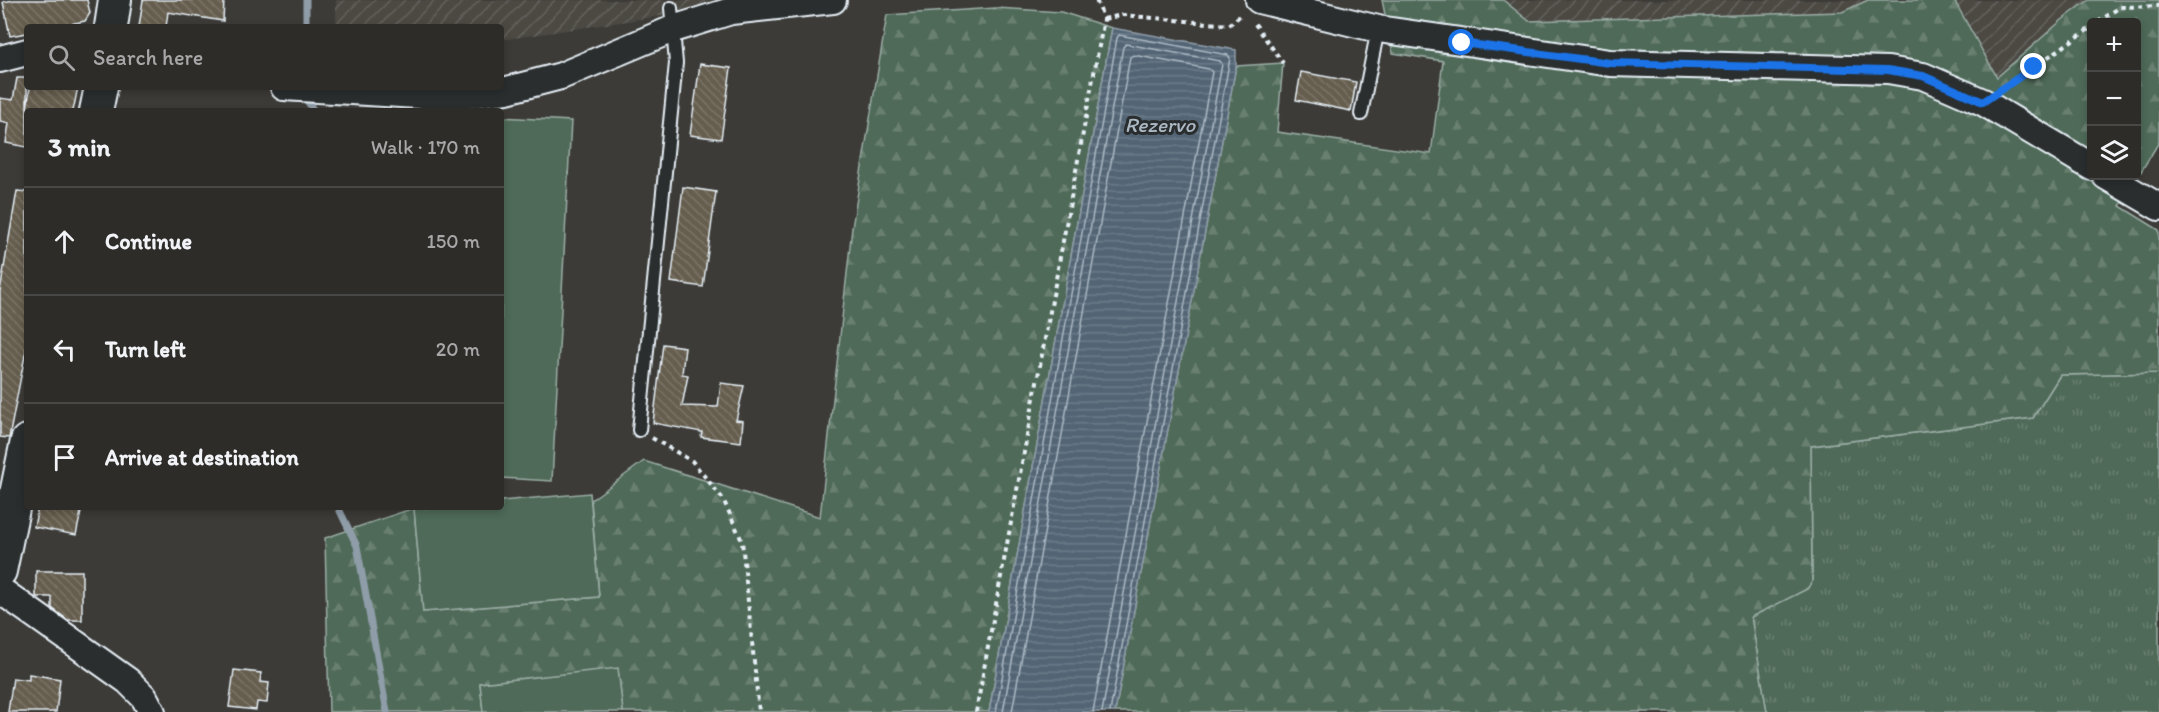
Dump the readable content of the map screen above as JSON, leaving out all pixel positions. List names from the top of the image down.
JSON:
{
  "water": ["Rezervo"],
  "page": {
    "map_buttons": ["+", "−"],
    "search": "Search here",
    "heading": ["3 min", "Walk · 170 m"],
    "list": [
      ["Continue", "150 m"],
      ["Turn left", "20 m"],
      "Arrive at destination"
    ]
  }
}
